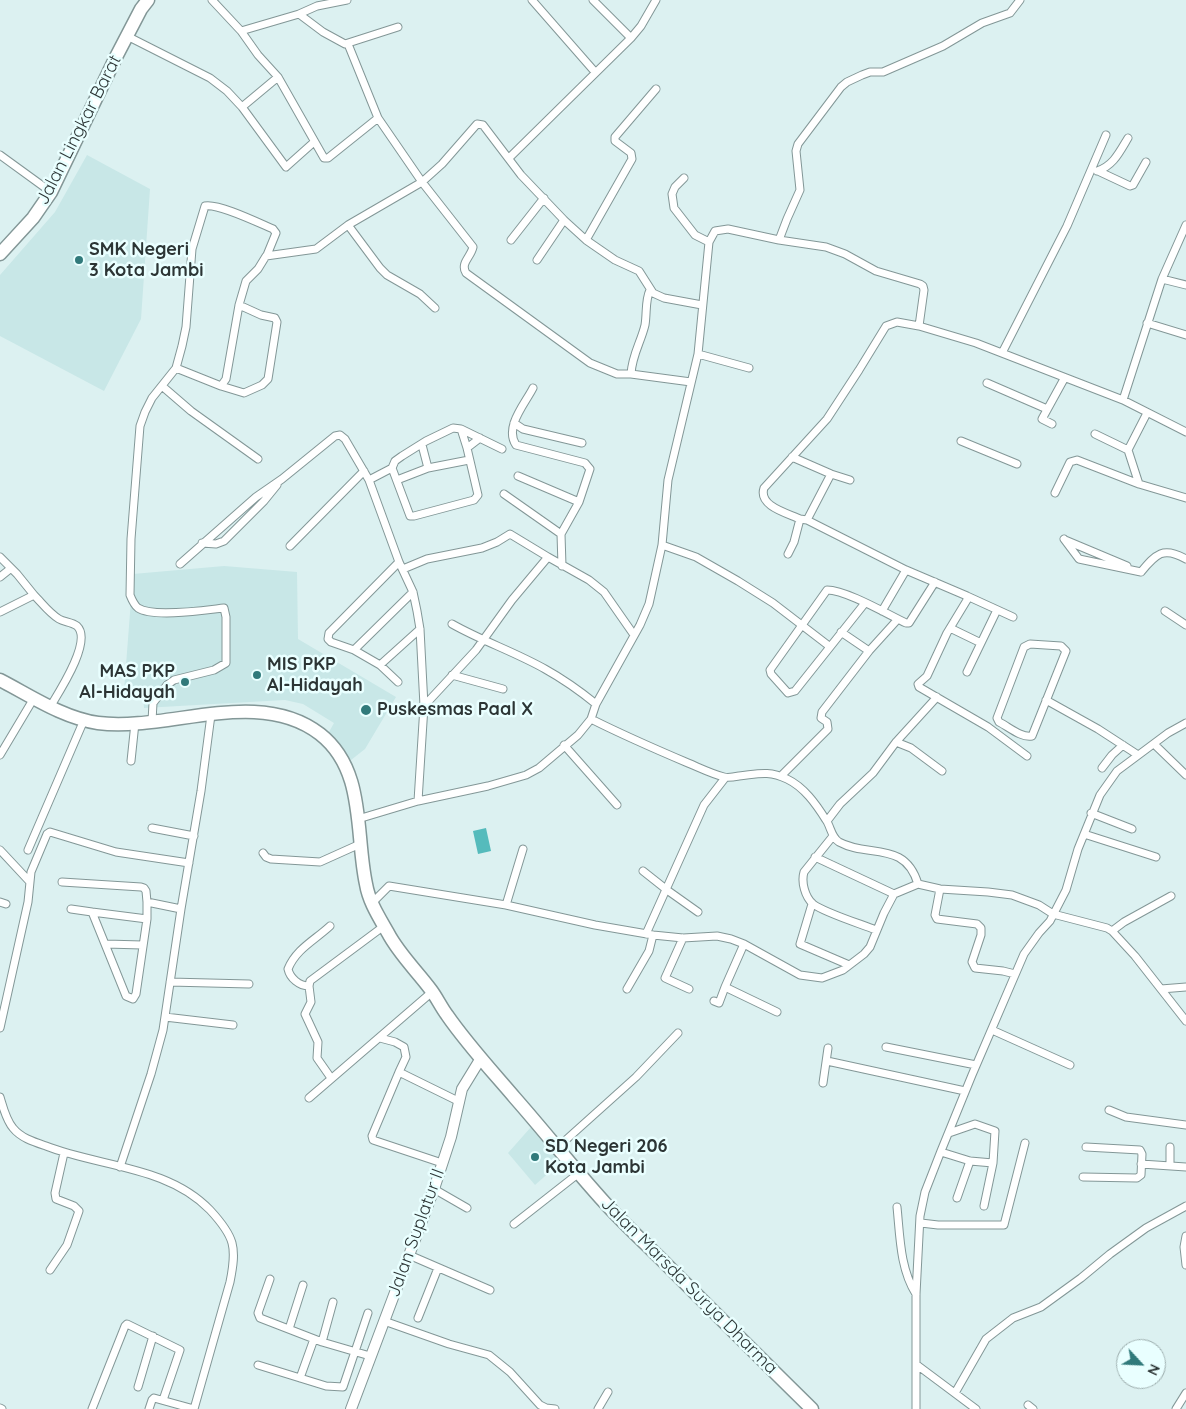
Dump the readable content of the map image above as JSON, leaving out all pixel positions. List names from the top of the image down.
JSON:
{
  "streets": {
    "highway": ["Jalan Lingkar Barat", "Jalan Marsda Surya Dharma"],
    "street": ["Jalan Suplatur II"]
  },
  "crossings": [
    ["Jalan Suplatur II", "Jalan Marsda Surya Dharma"]
  ],
  "places": [
    "SMK Negeri 3 Kota Jambi",
    "MIS PKP Al-Hidayah",
    "MAS PKP Al-Hidayah",
    "Puskesmas Paal X",
    "SD Negeri 206 Kota Jambi"
  ],
  "north": "bottom right"
}
